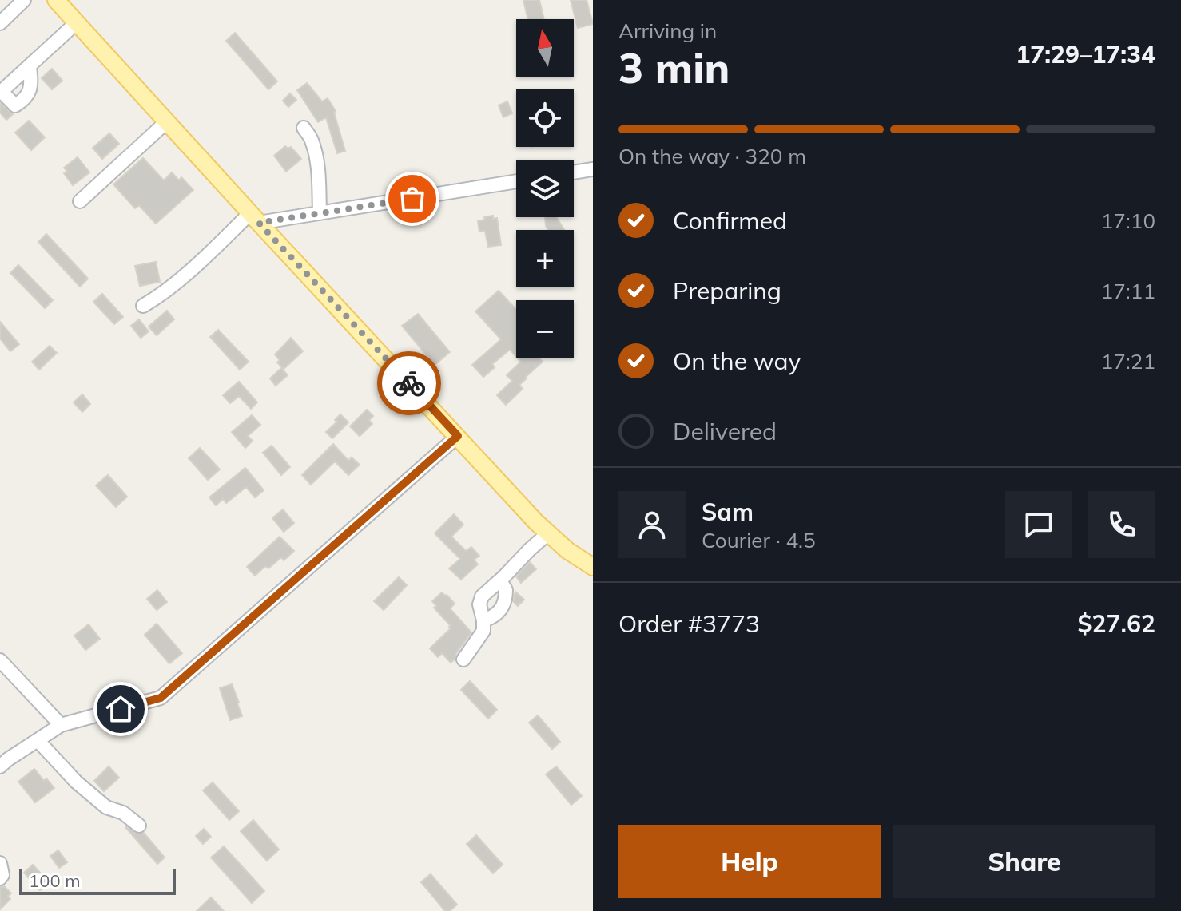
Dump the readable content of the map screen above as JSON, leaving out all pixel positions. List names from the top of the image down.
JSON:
{
  "scale_bar": "100 m",
  "north": "top",
  "page": {
    "heading": ["3 min", "Arriving in", "17:29–17:34"],
    "panel": [
      "Sam",
      "Courier · 4.5",
      "Order #3773",
      "$27.62"
    ],
    "map_buttons": ["+", "−"],
    "bar": "On the way · 320 m",
    "list": [
      ["Confirmed", "17:10"],
      ["Preparing", "17:11"],
      ["On the way", "17:21"],
      "Delivered"
    ],
    "buttons": ["Help", "Share"],
    "scale": "100 m"
  }
}
